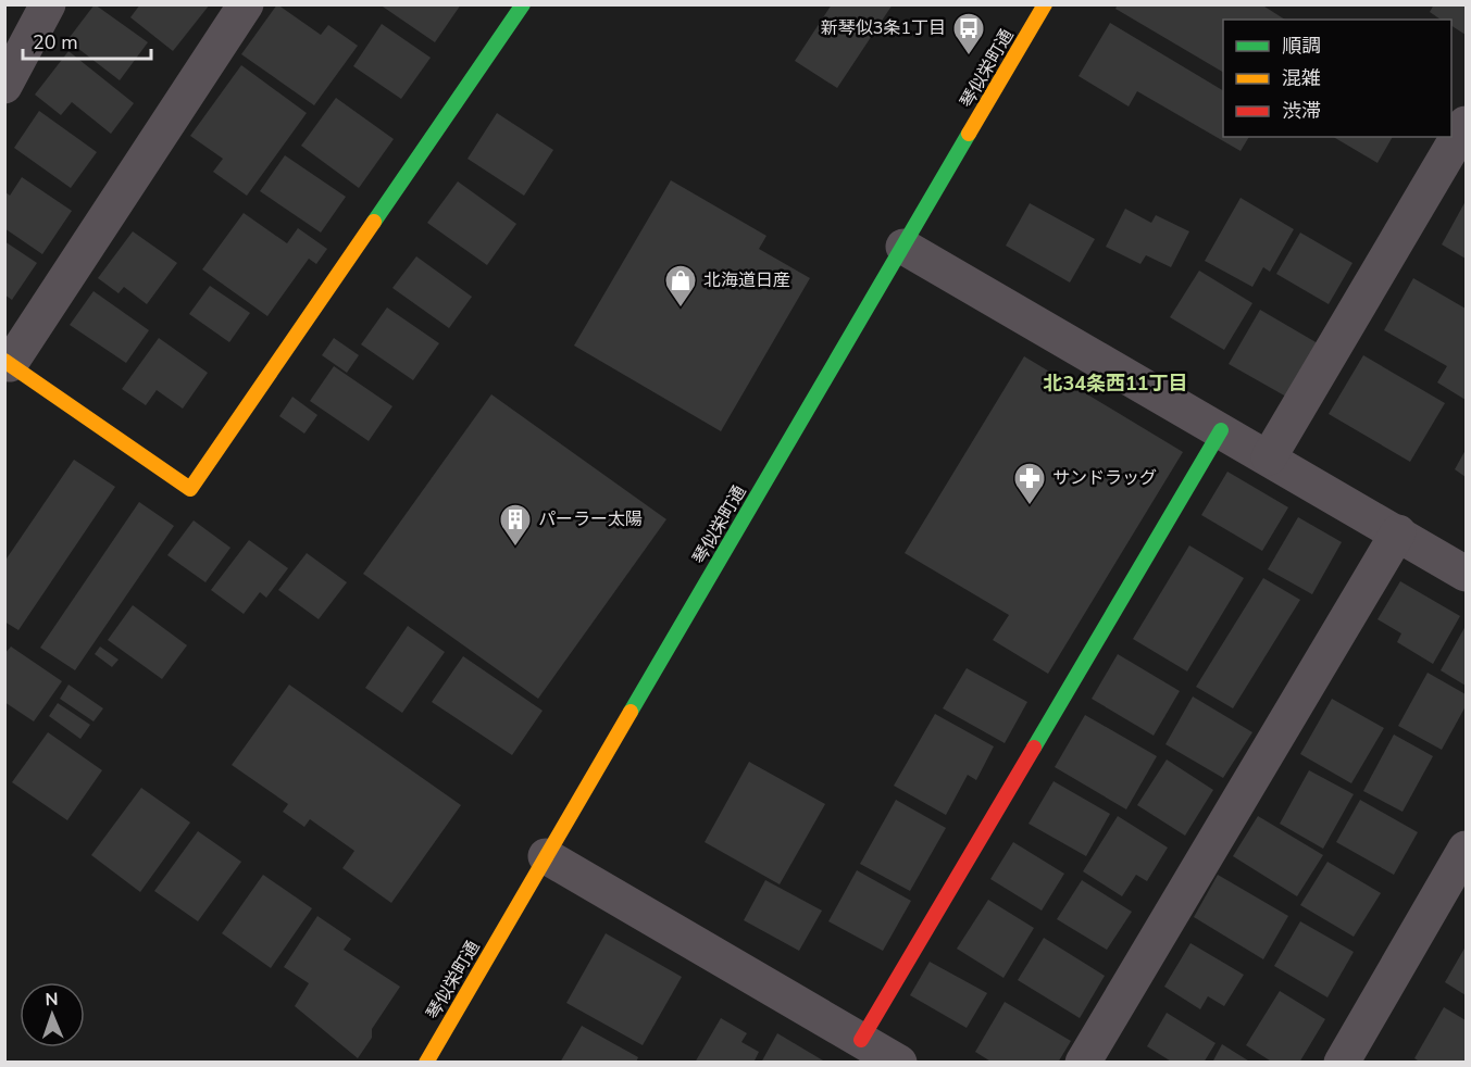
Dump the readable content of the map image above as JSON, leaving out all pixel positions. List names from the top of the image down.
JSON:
{
  "streets": {
    "street": ["琴似栄町通"]
  },
  "districts": ["北34条西11丁目"],
  "places": {
    "bus stop": ["新琴似3条1丁目"],
    "shop": ["北海道日産"],
    "pharmacy": ["サンドラッグ"],
    "building": ["パーラー太陽"]
  },
  "legend": ["順調", "混雑", "渋滞"],
  "scale_bar": "20 m",
  "north": "top"
}
